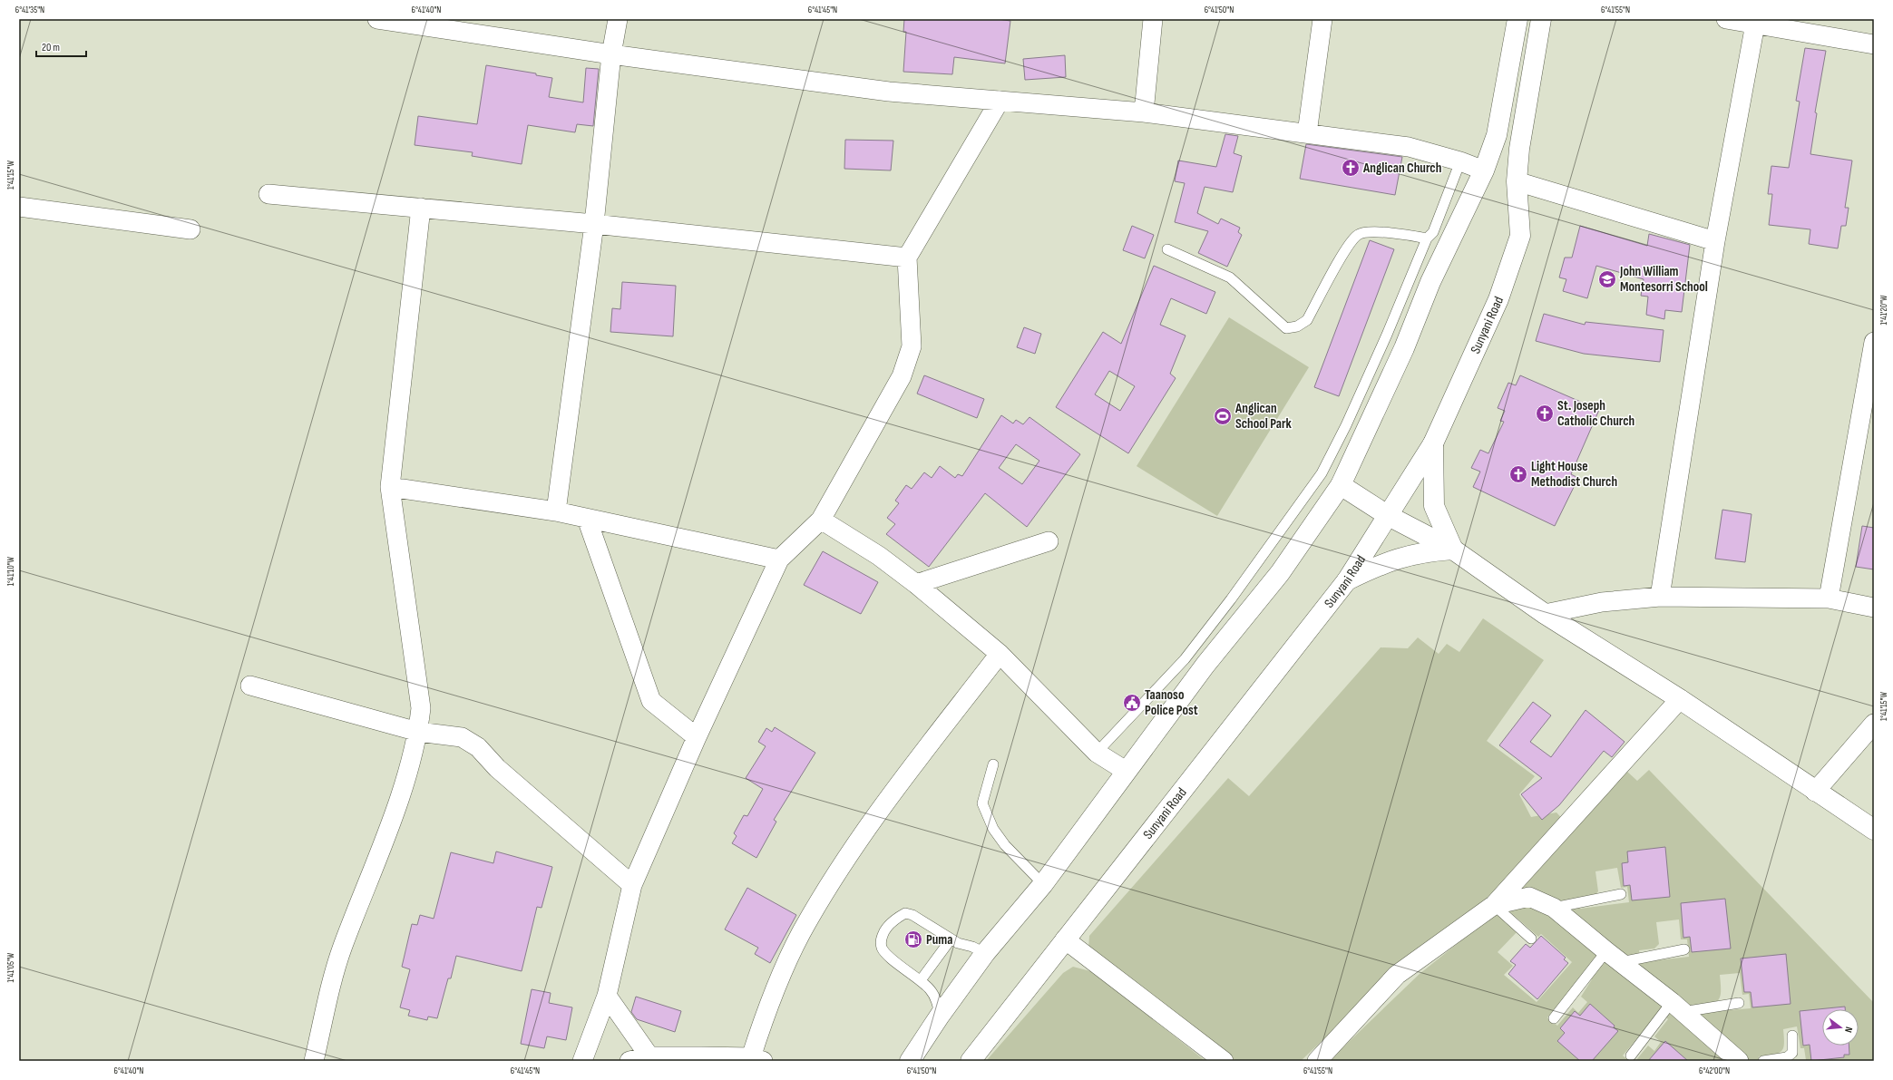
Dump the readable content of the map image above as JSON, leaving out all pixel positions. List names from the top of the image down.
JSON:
{
  "streets": {
    "main road": ["Sunyani Road"]
  },
  "places": {
    "church": ["Anglican Church", "St. Joseph Catholic Church", "Light House Methodist Church"],
    "school or university": ["John William Montesorri School"],
    "sports": ["Anglican School Park"],
    "public building": ["Taanoso Police Post"],
    "fuel station": ["Puma"]
  },
  "scale_bar": "20 m",
  "north": "right",
  "coordinates": [
    "6°41'35\"N",
    "6°41'40\"N",
    "6°41'45\"N",
    "6°41'50\"N",
    "6°41'55\"N",
    "1°41'15\"W",
    "1°41'20\"W",
    "1°41'10\"W",
    "1°41'05\"W",
    "6°42'00\"N"
  ]
}
